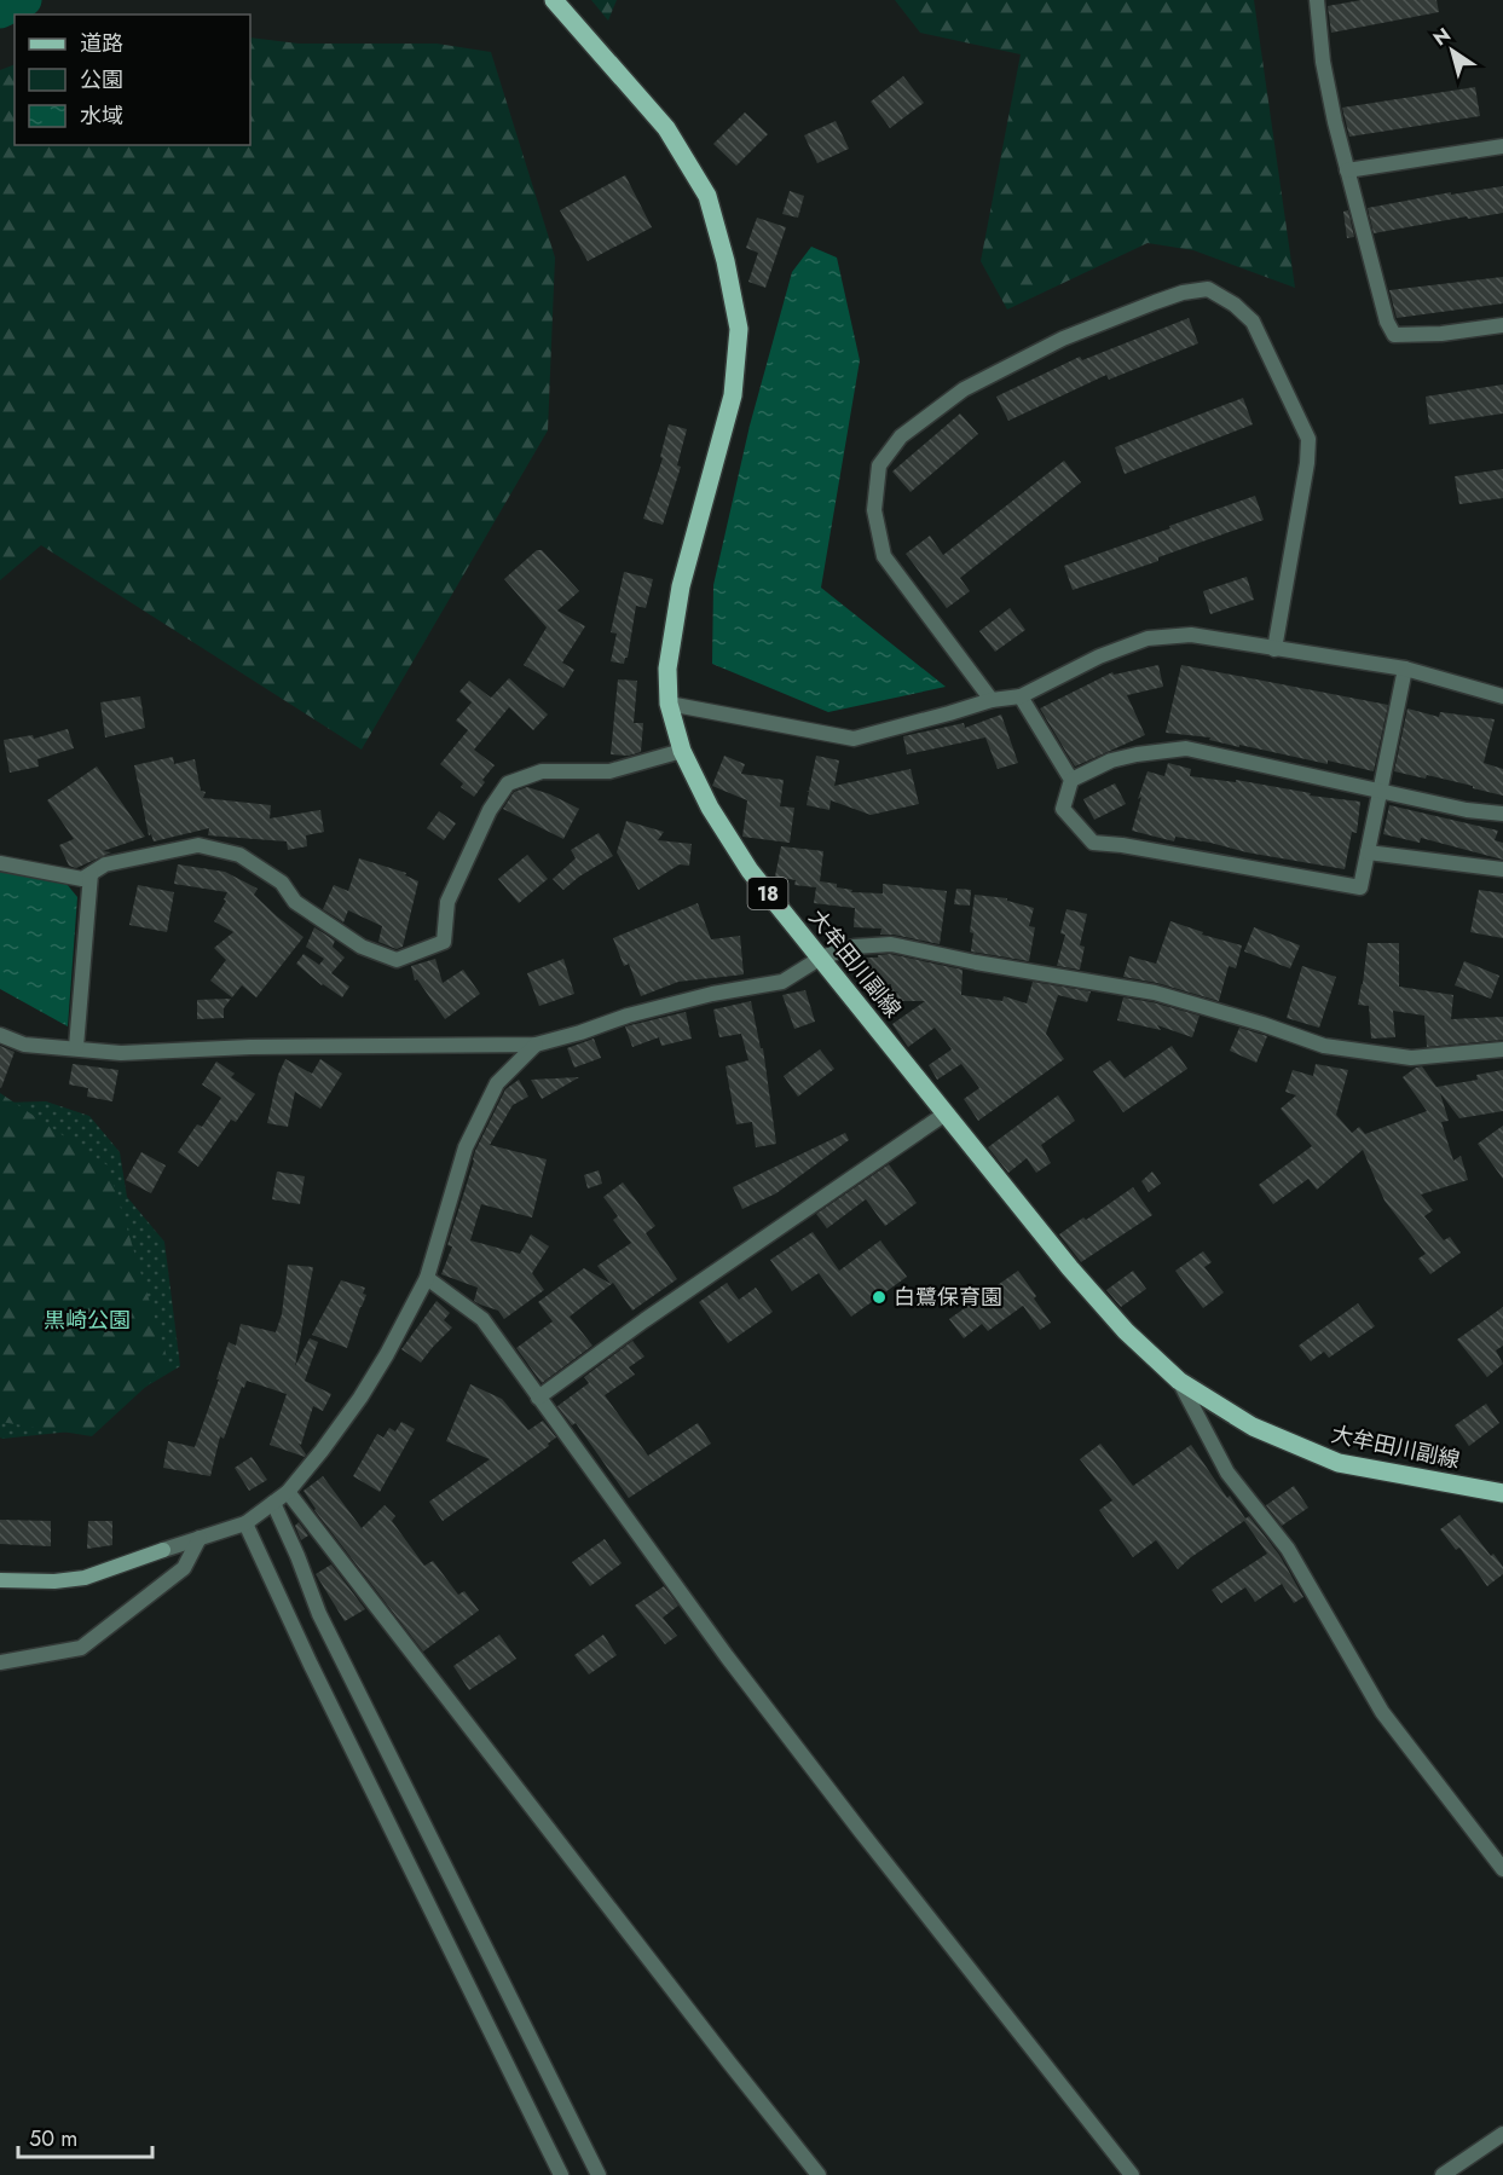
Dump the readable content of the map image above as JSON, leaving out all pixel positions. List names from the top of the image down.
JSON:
{
  "streets": {
    "main road": ["18", "大牟田川副線"]
  },
  "parks": ["黒崎公園"],
  "places": ["白鷺保育園"],
  "legend": ["道路", "公園", "水域"],
  "scale_bar": "50 m",
  "north": "top left"
}
